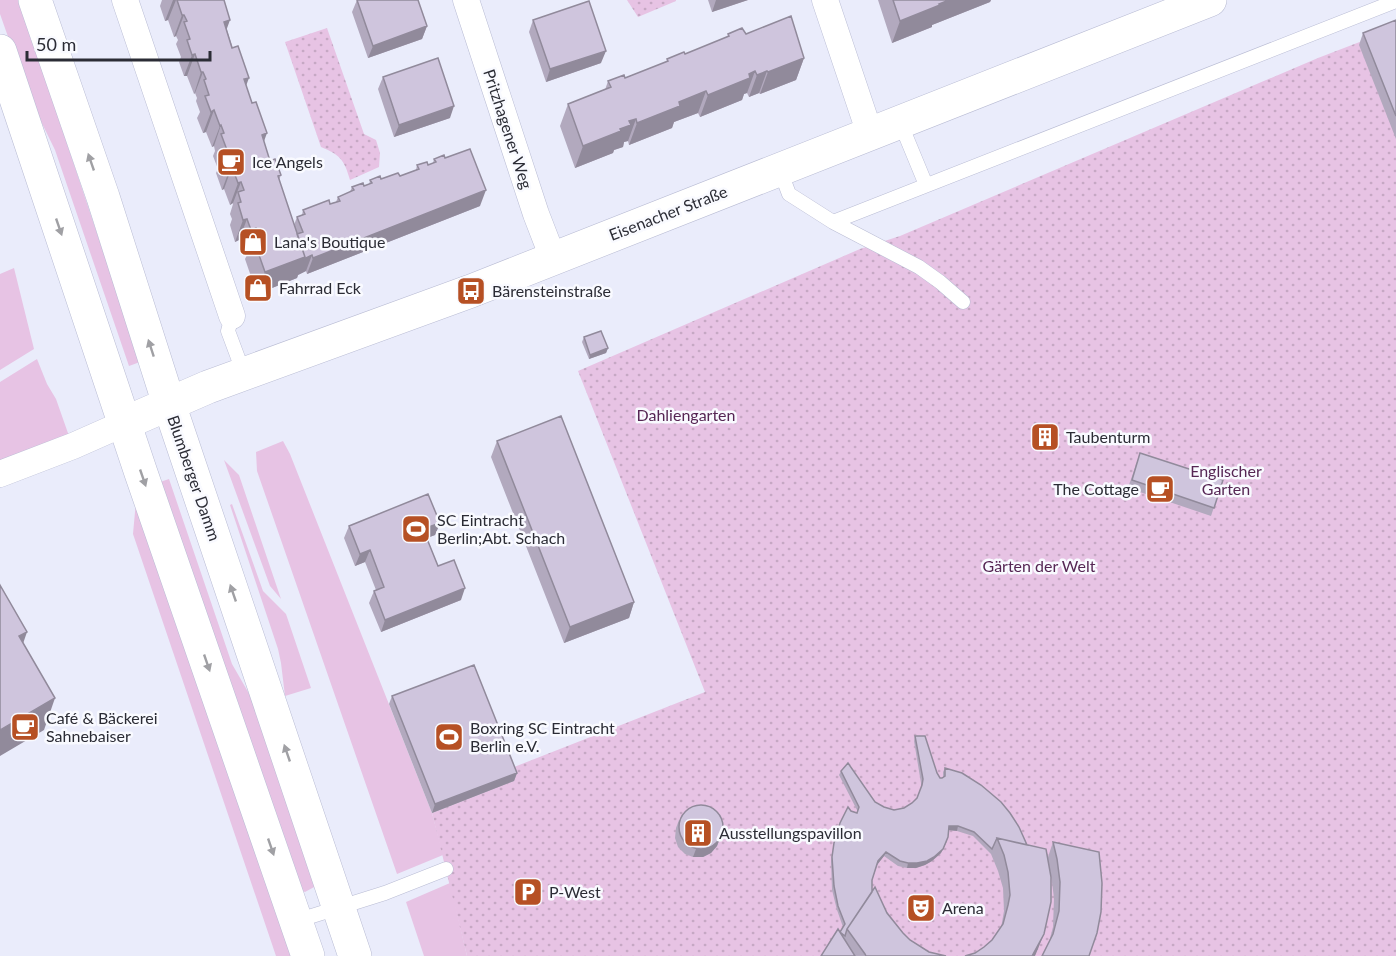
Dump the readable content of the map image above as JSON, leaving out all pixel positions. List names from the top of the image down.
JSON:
{
  "streets": {
    "main road": ["Eisenacher Straße", "Blumberger Damm"],
    "street": ["Pritzhagener Weg"]
  },
  "crossings": [
    ["Pritzhagener Weg", "Eisenacher Straße"],
    ["Eisenacher Straße", "Blumberger Damm"]
  ],
  "parks": ["Dahliengarten", "Englischer Garten", "Gärten der Welt"],
  "places": {
    "cafe": ["Ice Angels", "The Cottage", "Café & Bäckerei Sahnebaiser"],
    "shop": ["Lana's Boutique", "Fahrrad Eck"],
    "bus stop": ["Bärensteinstraße"],
    "building": ["Taubenturm", "Ausstellungspavillon"],
    "sports": ["SC Eintracht Berlin;Abt. Schach", "Boxring SC Eintracht Berlin e.V."],
    "parking": ["P-West"],
    "theatre": ["Arena"]
  },
  "scale_bar": "50 m"
}
